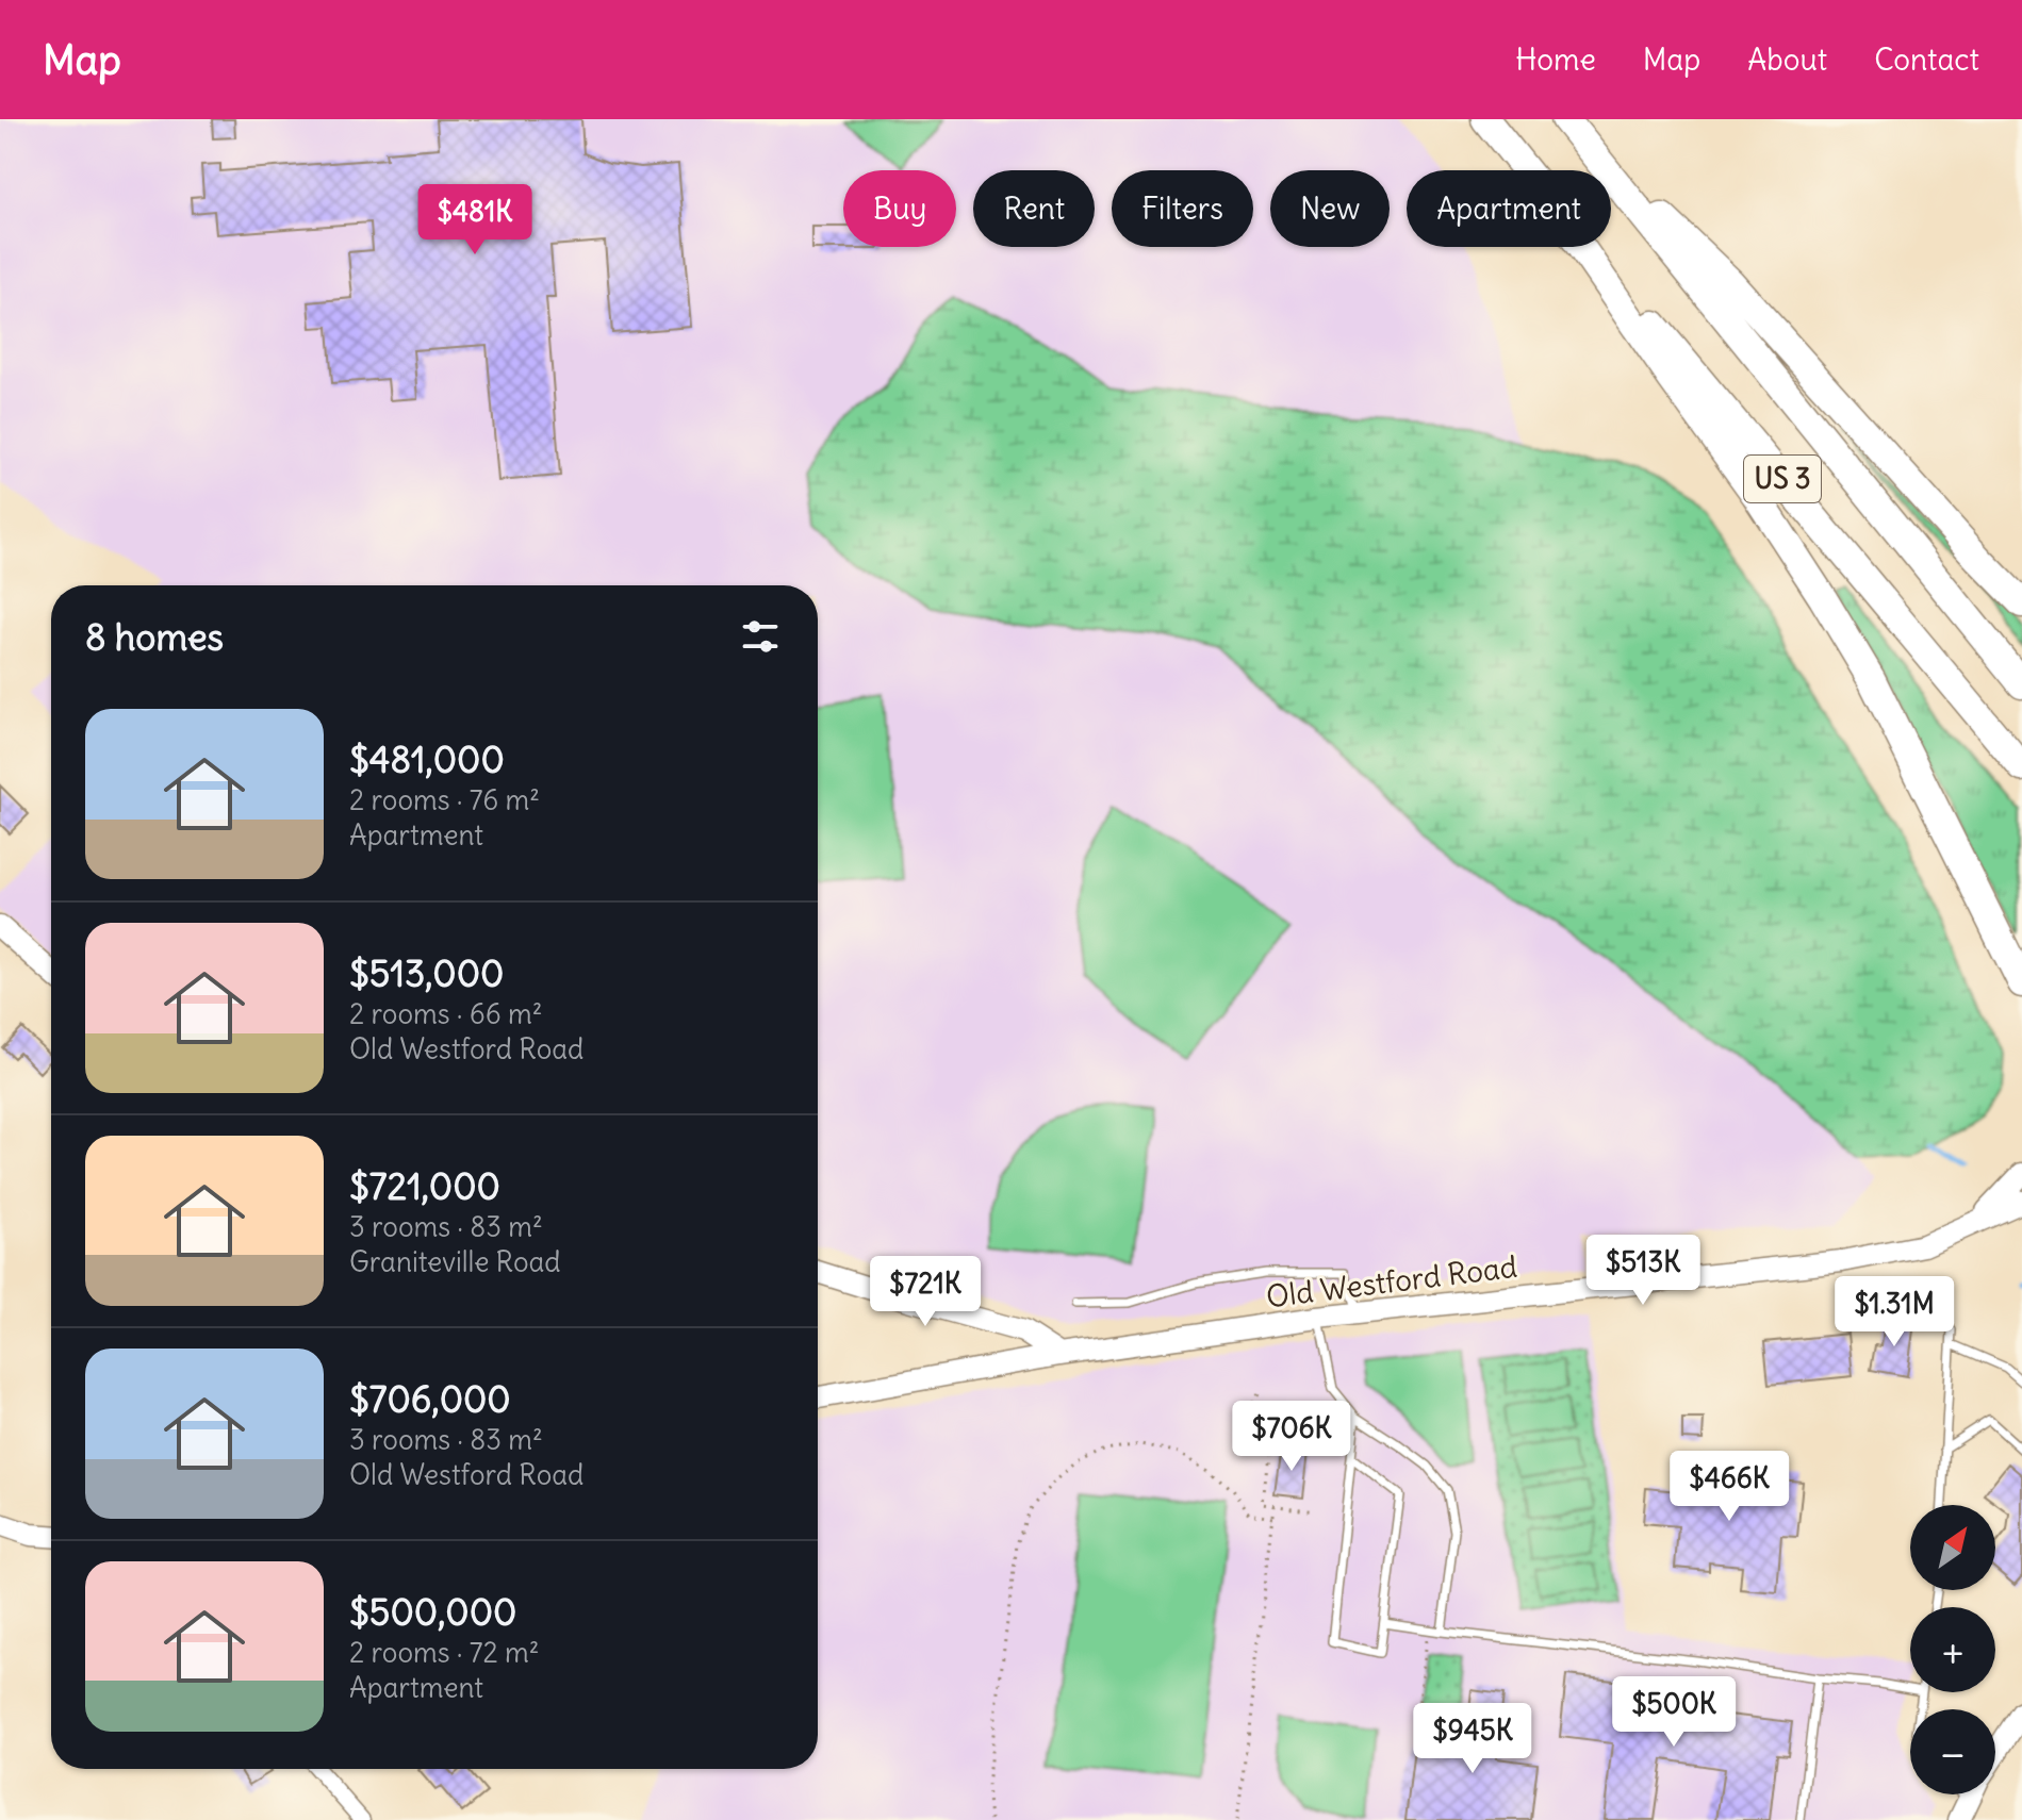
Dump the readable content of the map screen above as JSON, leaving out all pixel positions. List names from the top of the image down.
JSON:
{
  "streets": {
    "highway": ["US 3"],
    "main road": ["Old Westford Road"]
  },
  "north": "top right",
  "page": {
    "header": "Map",
    "nav": [
      "Home",
      "Map",
      "About",
      "Contact"
    ],
    "chip": [
      "Buy",
      "Rent",
      "Filters",
      "New",
      "Apartment"
    ],
    "price": [
      "$481K",
      "$513K",
      "$721K",
      "$1.31M",
      "$706K",
      "$466K",
      "$500K",
      "$945K"
    ],
    "heading": "8 homes",
    "list": [
      {
        "name": "$481,000",
        "note": "2 rooms · 76 m² · Apartment"
      },
      {
        "name": "$513,000",
        "note": "2 rooms · 66 m² · Old Westford Road"
      },
      {
        "name": "$721,000",
        "note": "3 rooms · 83 m² · Graniteville Road"
      },
      {
        "name": "$706,000",
        "note": "3 rooms · 83 m² · Old Westford Road"
      },
      {
        "name": "$500,000",
        "note": "2 rooms · 72 m² · Apartment"
      }
    ],
    "map_buttons": ["+", "−"]
  }
}
